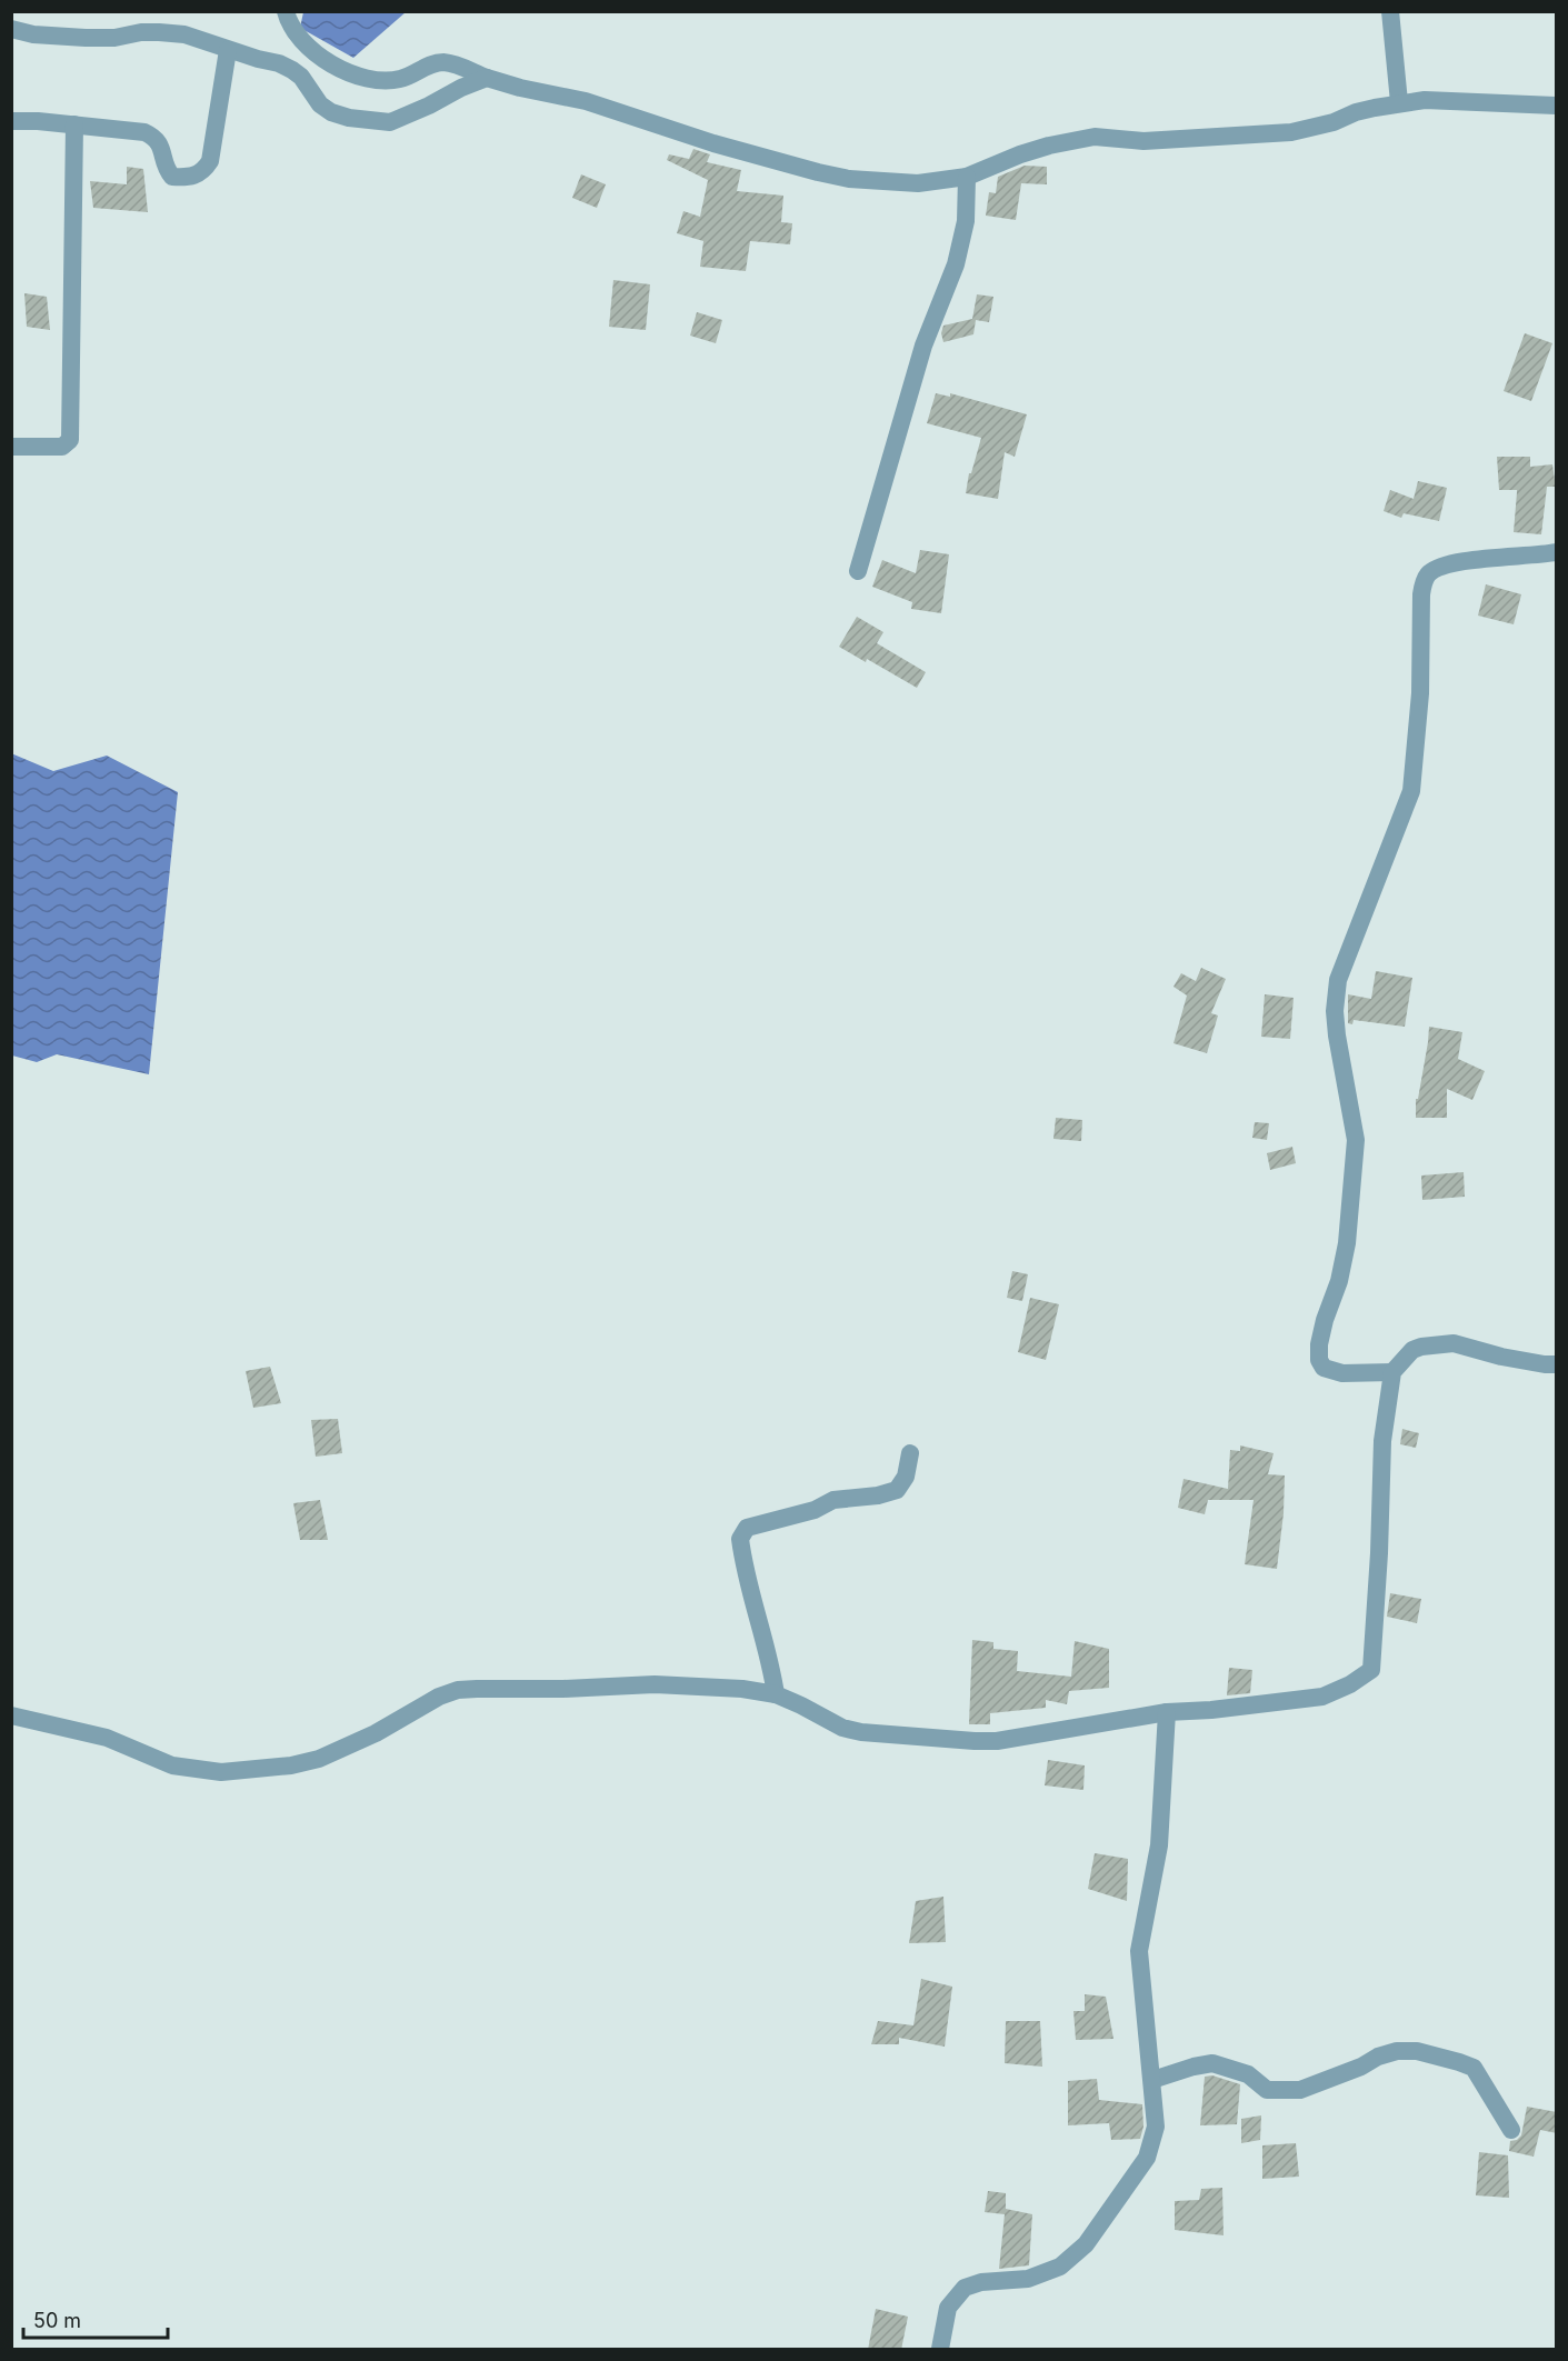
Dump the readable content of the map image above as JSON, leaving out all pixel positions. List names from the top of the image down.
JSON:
{
  "scale_bar": "50 m"
}
